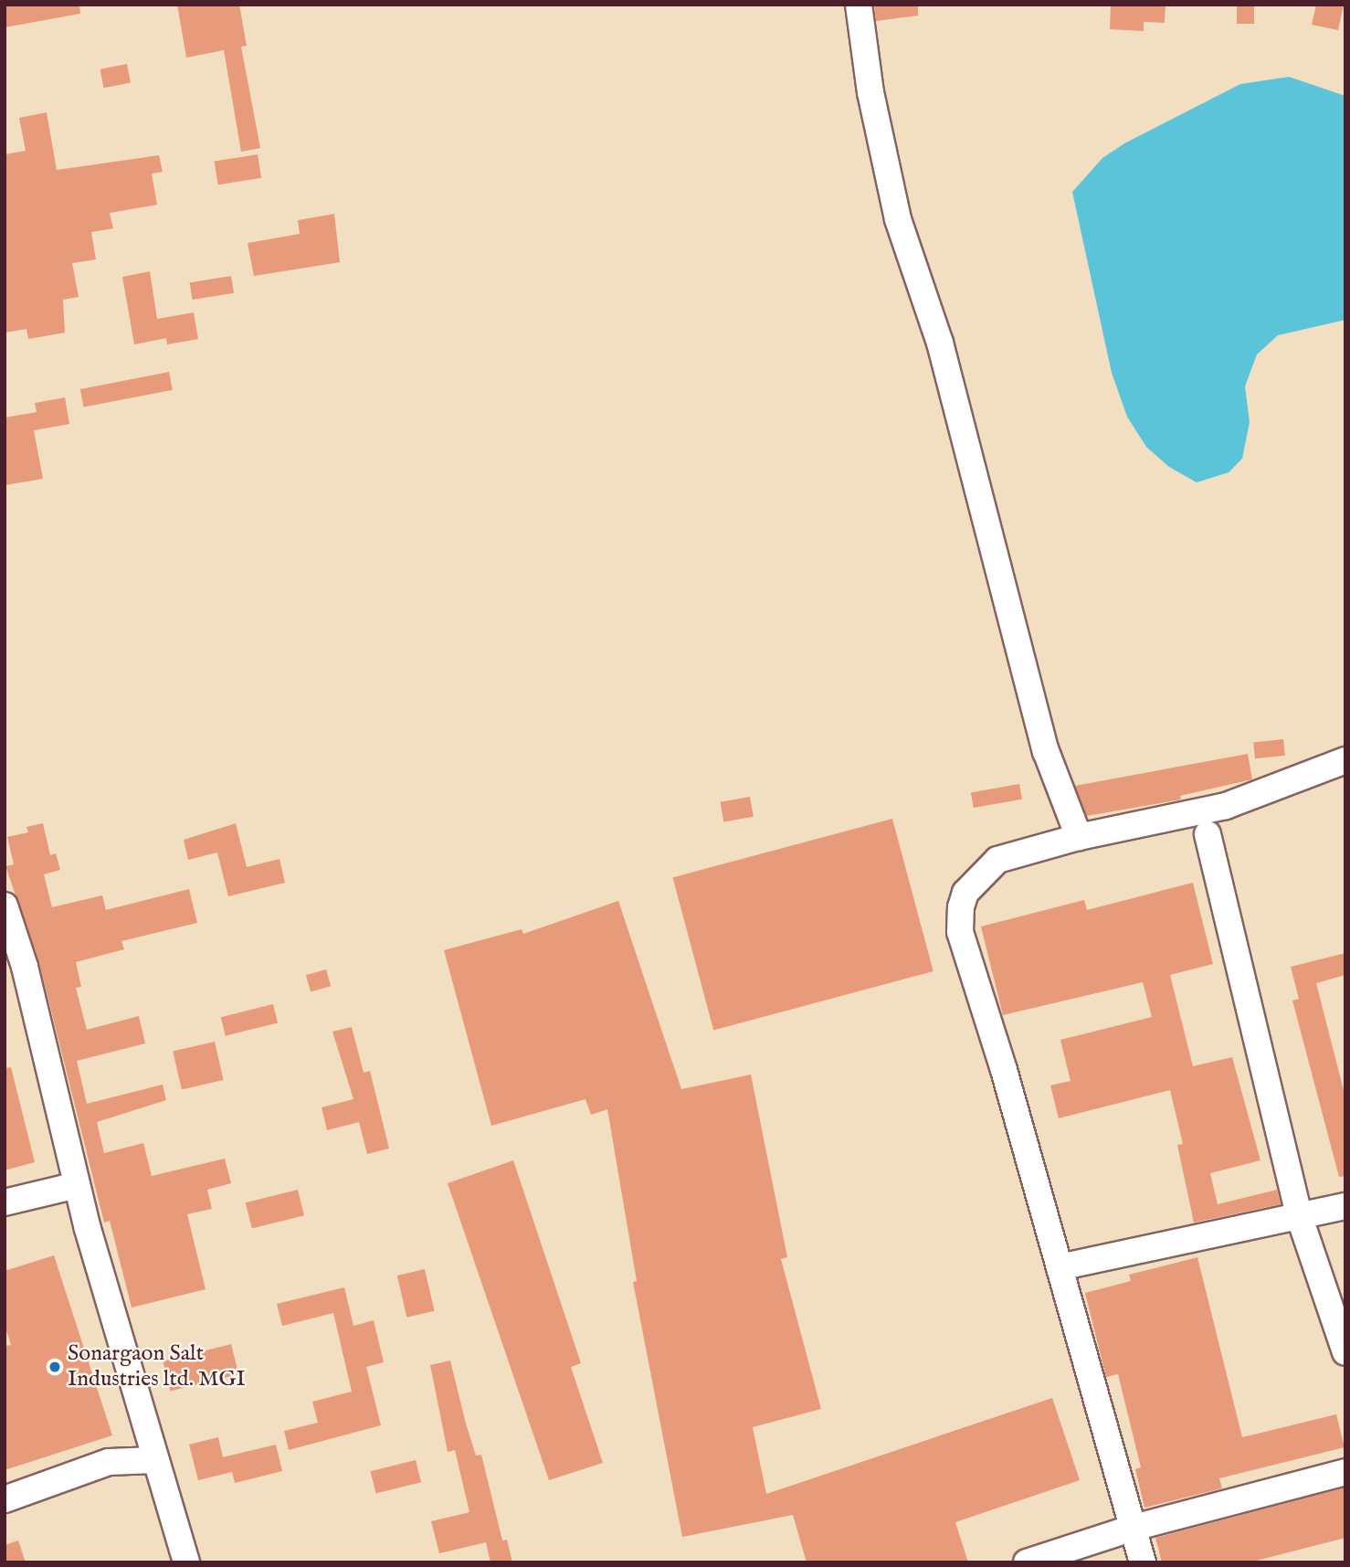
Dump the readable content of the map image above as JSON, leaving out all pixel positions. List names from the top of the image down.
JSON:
{
  "places": ["Sonargaon Salt Industries ltd. MGI"]
}
